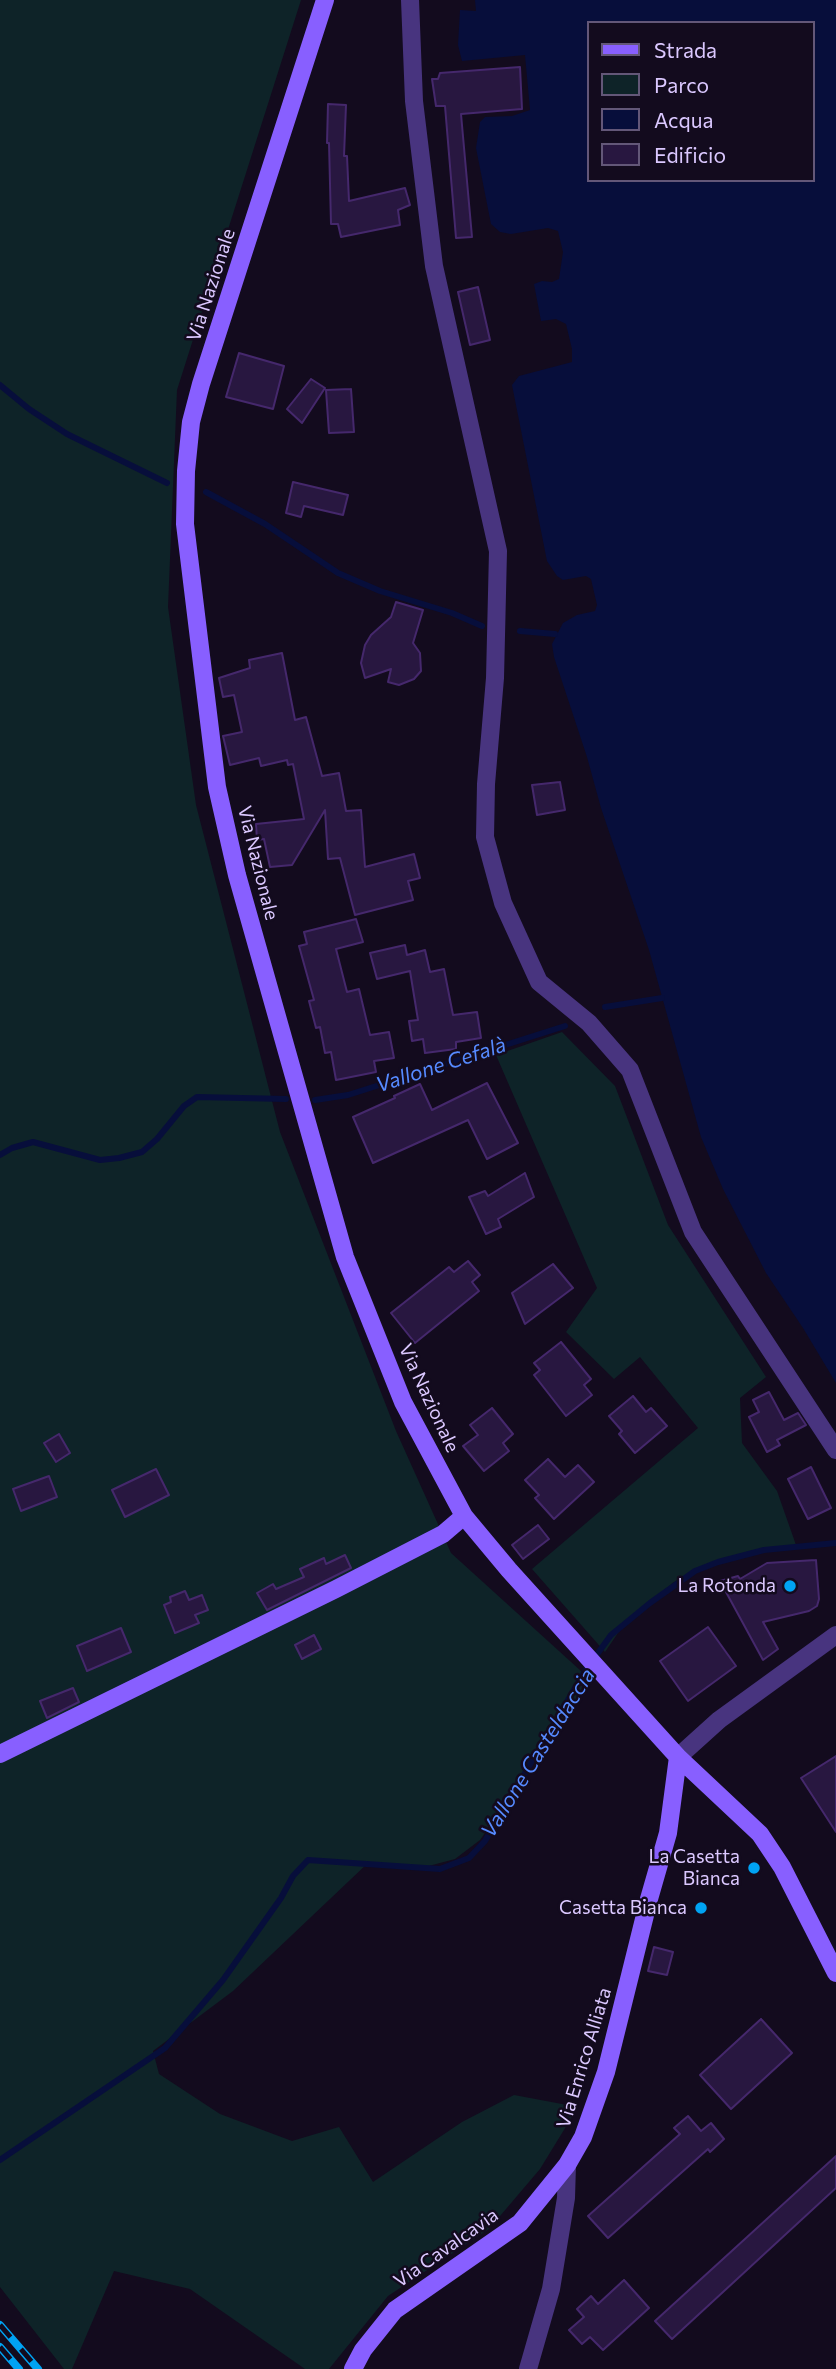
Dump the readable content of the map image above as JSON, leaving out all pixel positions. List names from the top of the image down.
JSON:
{
  "streets": {
    "main road": ["Via Nazionale", "Via Enrico Alliata", "Via Cavalcavia"]
  },
  "crossings": [
    ["Via Nazionale", "Via Enrico Alliata"],
    ["Via Enrico Alliata", "Via Cavalcavia"]
  ],
  "water": ["Vallone Cefalà", "Vallone Casteldaccia"],
  "places": ["La Rotonda", "La Casetta Bianca", "Casetta Bianca"],
  "legend": [
    "Strada",
    "Parco",
    "Acqua",
    "Edificio"
  ]
}
